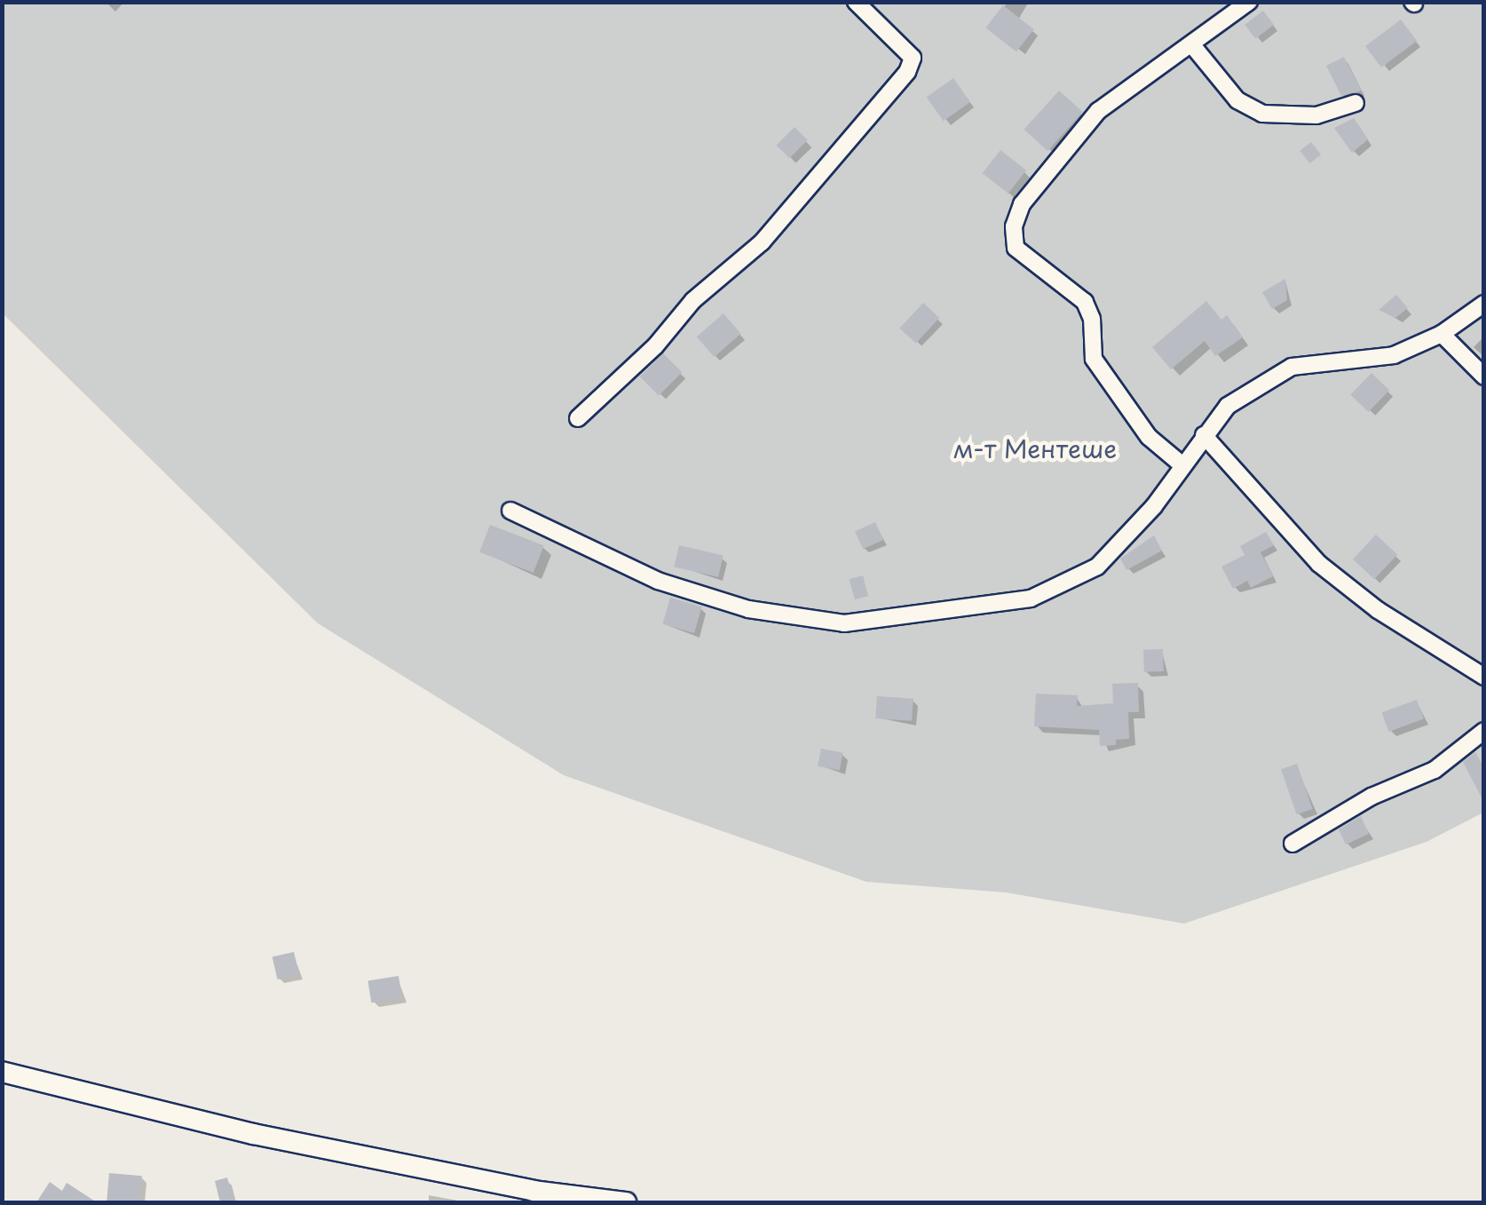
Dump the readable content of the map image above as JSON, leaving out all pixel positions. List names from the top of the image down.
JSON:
{
  "parks": ["м-т Ментeше"]
}
